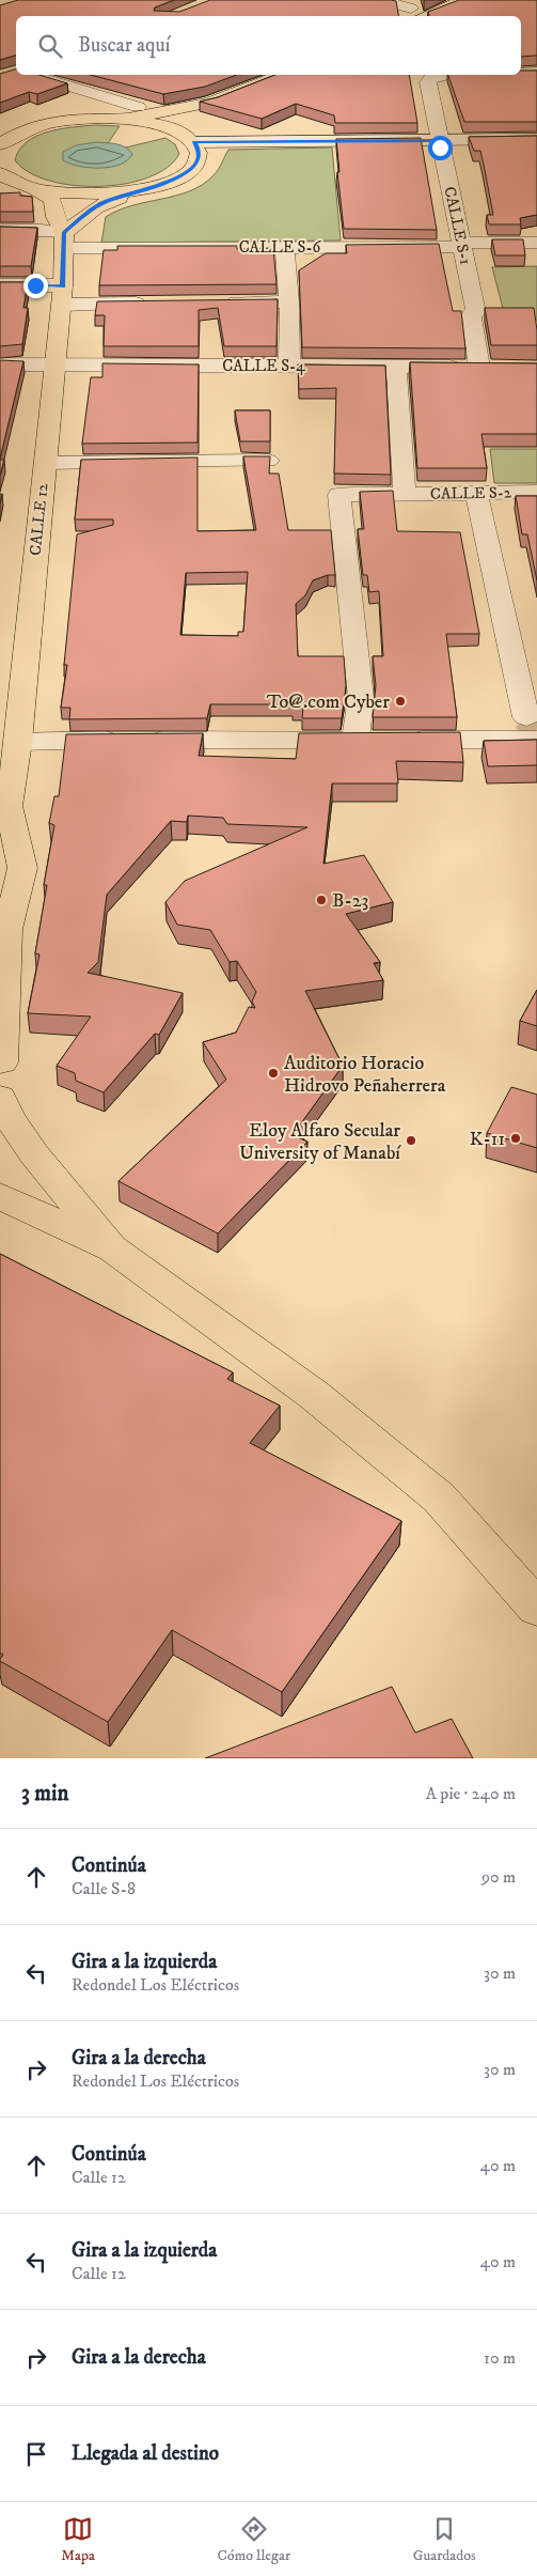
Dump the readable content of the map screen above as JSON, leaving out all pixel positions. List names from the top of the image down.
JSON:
{
  "streets": {
    "main road": ["CALLE 12"],
    "street": [
      "CALLE S-1",
      "CALLE S-6",
      "CALLE S-4",
      "CALLE S-2"
    ]
  },
  "crossings": [
    ["CALLE S-1", "CALLE S-6"],
    ["CALLE S-1", "CALLE S-4"],
    ["CALLE S-6", "CALLE 12"],
    ["CALLE S-4", "CALLE 12"]
  ],
  "places": [
    "To@.com Cyber",
    "B-23",
    "Auditorio Horacio Hidrovo Peñaherrera",
    "K-11",
    "Eloy Alfaro Secular University of Manabí"
  ],
  "page": {
    "search": "Buscar aquí",
    "heading": ["3 min", "A pie · 240 m"],
    "list": [
      ["Continúa", "Calle S-8", "90 m"],
      ["Gira a la izquierda", "Redondel Los Eléctricos", "30 m"],
      ["Gira a la derecha", "Redondel Los Eléctricos", "30 m"],
      ["Continúa", "Calle 12", "40 m"],
      ["Gira a la izquierda", "Calle 12", "40 m"],
      ["Gira a la derecha", "10 m"],
      "Llegada al destino"
    ],
    "nav": ["Mapa", "Cómo llegar", "Guardados"]
  }
}
